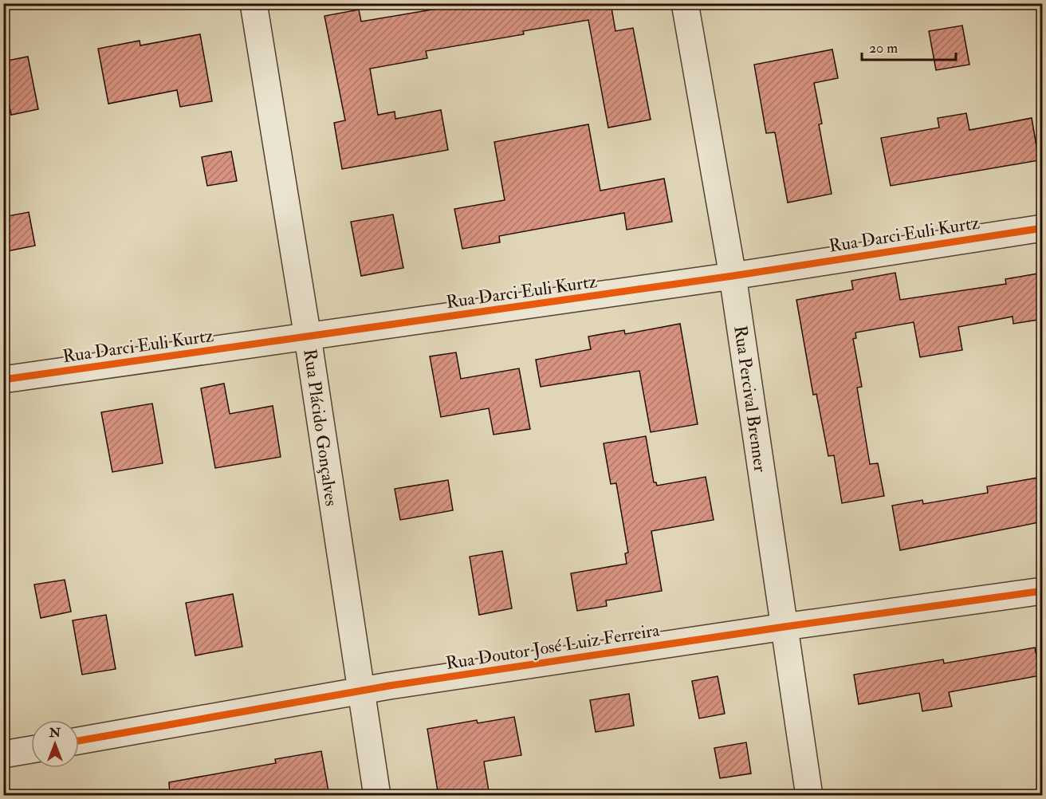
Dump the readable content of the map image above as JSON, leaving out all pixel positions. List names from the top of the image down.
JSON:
{
  "streets": {
    "street": [
      "Rua Darci Euli Kurtz",
      "Rua Percival Brenner",
      "Rua Plácido Gonçalves",
      "Rua Doutor José Luiz Ferreira"
    ]
  },
  "crossings": [
    ["Rua Darci Euli Kurtz", "Rua Percival Brenner"],
    ["Rua Darci Euli Kurtz", "Rua Plácido Gonçalves"],
    ["Rua Percival Brenner", "Rua Doutor José Luiz Ferreira"],
    ["Rua Plácido Gonçalves", "Rua Doutor José Luiz Ferreira"]
  ],
  "scale_bar": "20 m",
  "north": "top"
}
